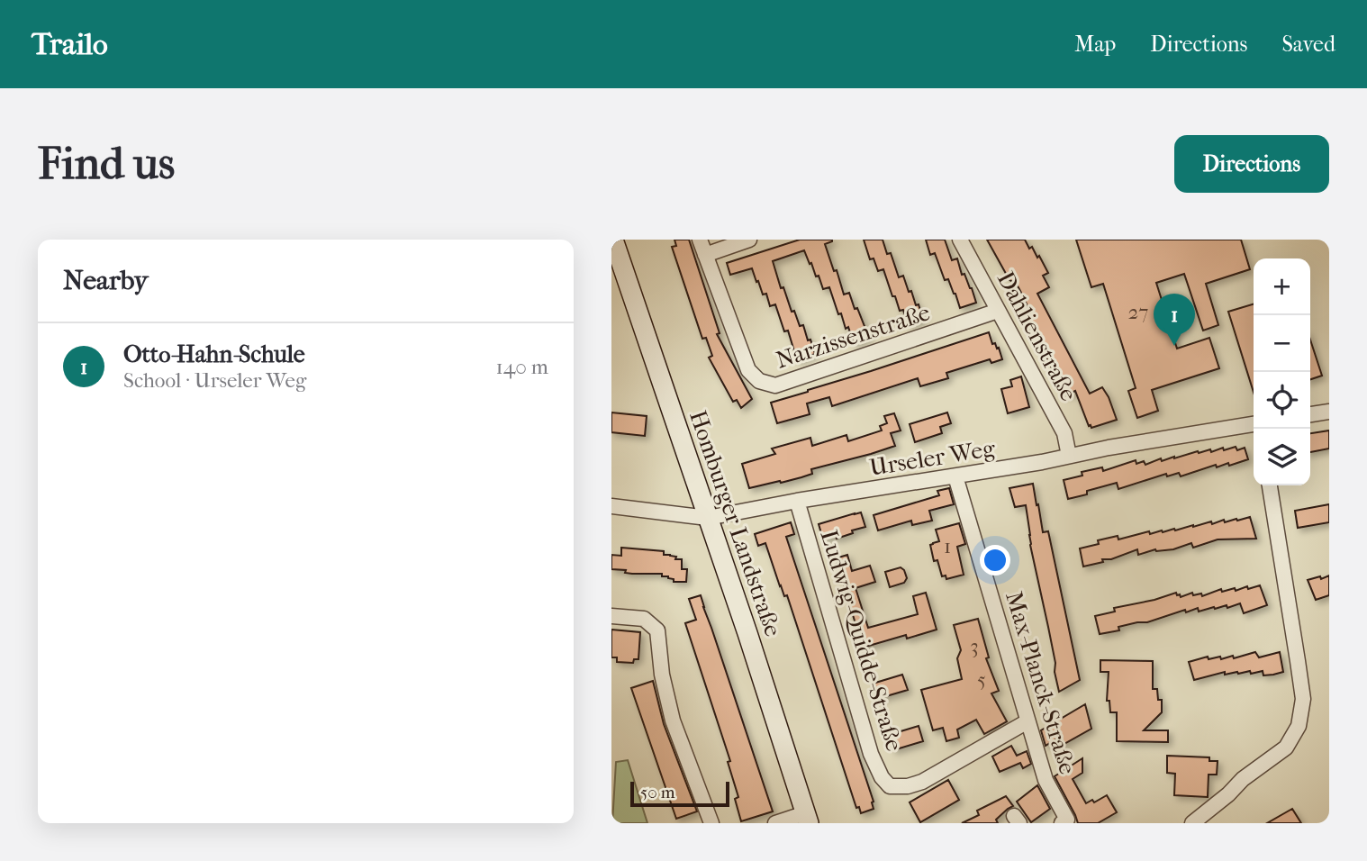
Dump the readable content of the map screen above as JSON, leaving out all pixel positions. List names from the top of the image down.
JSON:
{
  "streets": {
    "street": [
      "Narzissenstraße",
      "Dahlienstraße",
      "Urseler Weg",
      "Homburger Landstraße",
      "Ludwig-Quidde-Straße",
      "Max-Planck-Straße"
    ]
  },
  "crossings": [
    ["Narzissenstraße", "Dahlienstraße"],
    ["Dahlienstraße", "Urseler Weg"],
    ["Urseler Weg", "Homburger Landstraße"],
    ["Urseler Weg", "Ludwig-Quidde-Straße"],
    ["Urseler Weg", "Max-Planck-Straße"],
    ["Ludwig-Quidde-Straße", "Max-Planck-Straße"]
  ],
  "house_numbers": [
    "27",
    "1",
    "3",
    "5"
  ],
  "scale_bar": "50 m",
  "page": {
    "header": "Trailo",
    "nav": ["Map", "Directions", "Saved"],
    "buttons": "Directions",
    "title": "Find us",
    "heading": "Nearby",
    "map_buttons": ["+", "−"],
    "pins": "1",
    "list": [
      {
        "mark": "1",
        "name": "Otto-Hahn-Schule",
        "note": "School · Urseler Weg",
        "value": "140 m"
      }
    ],
    "scale": "50 m"
  }
}
